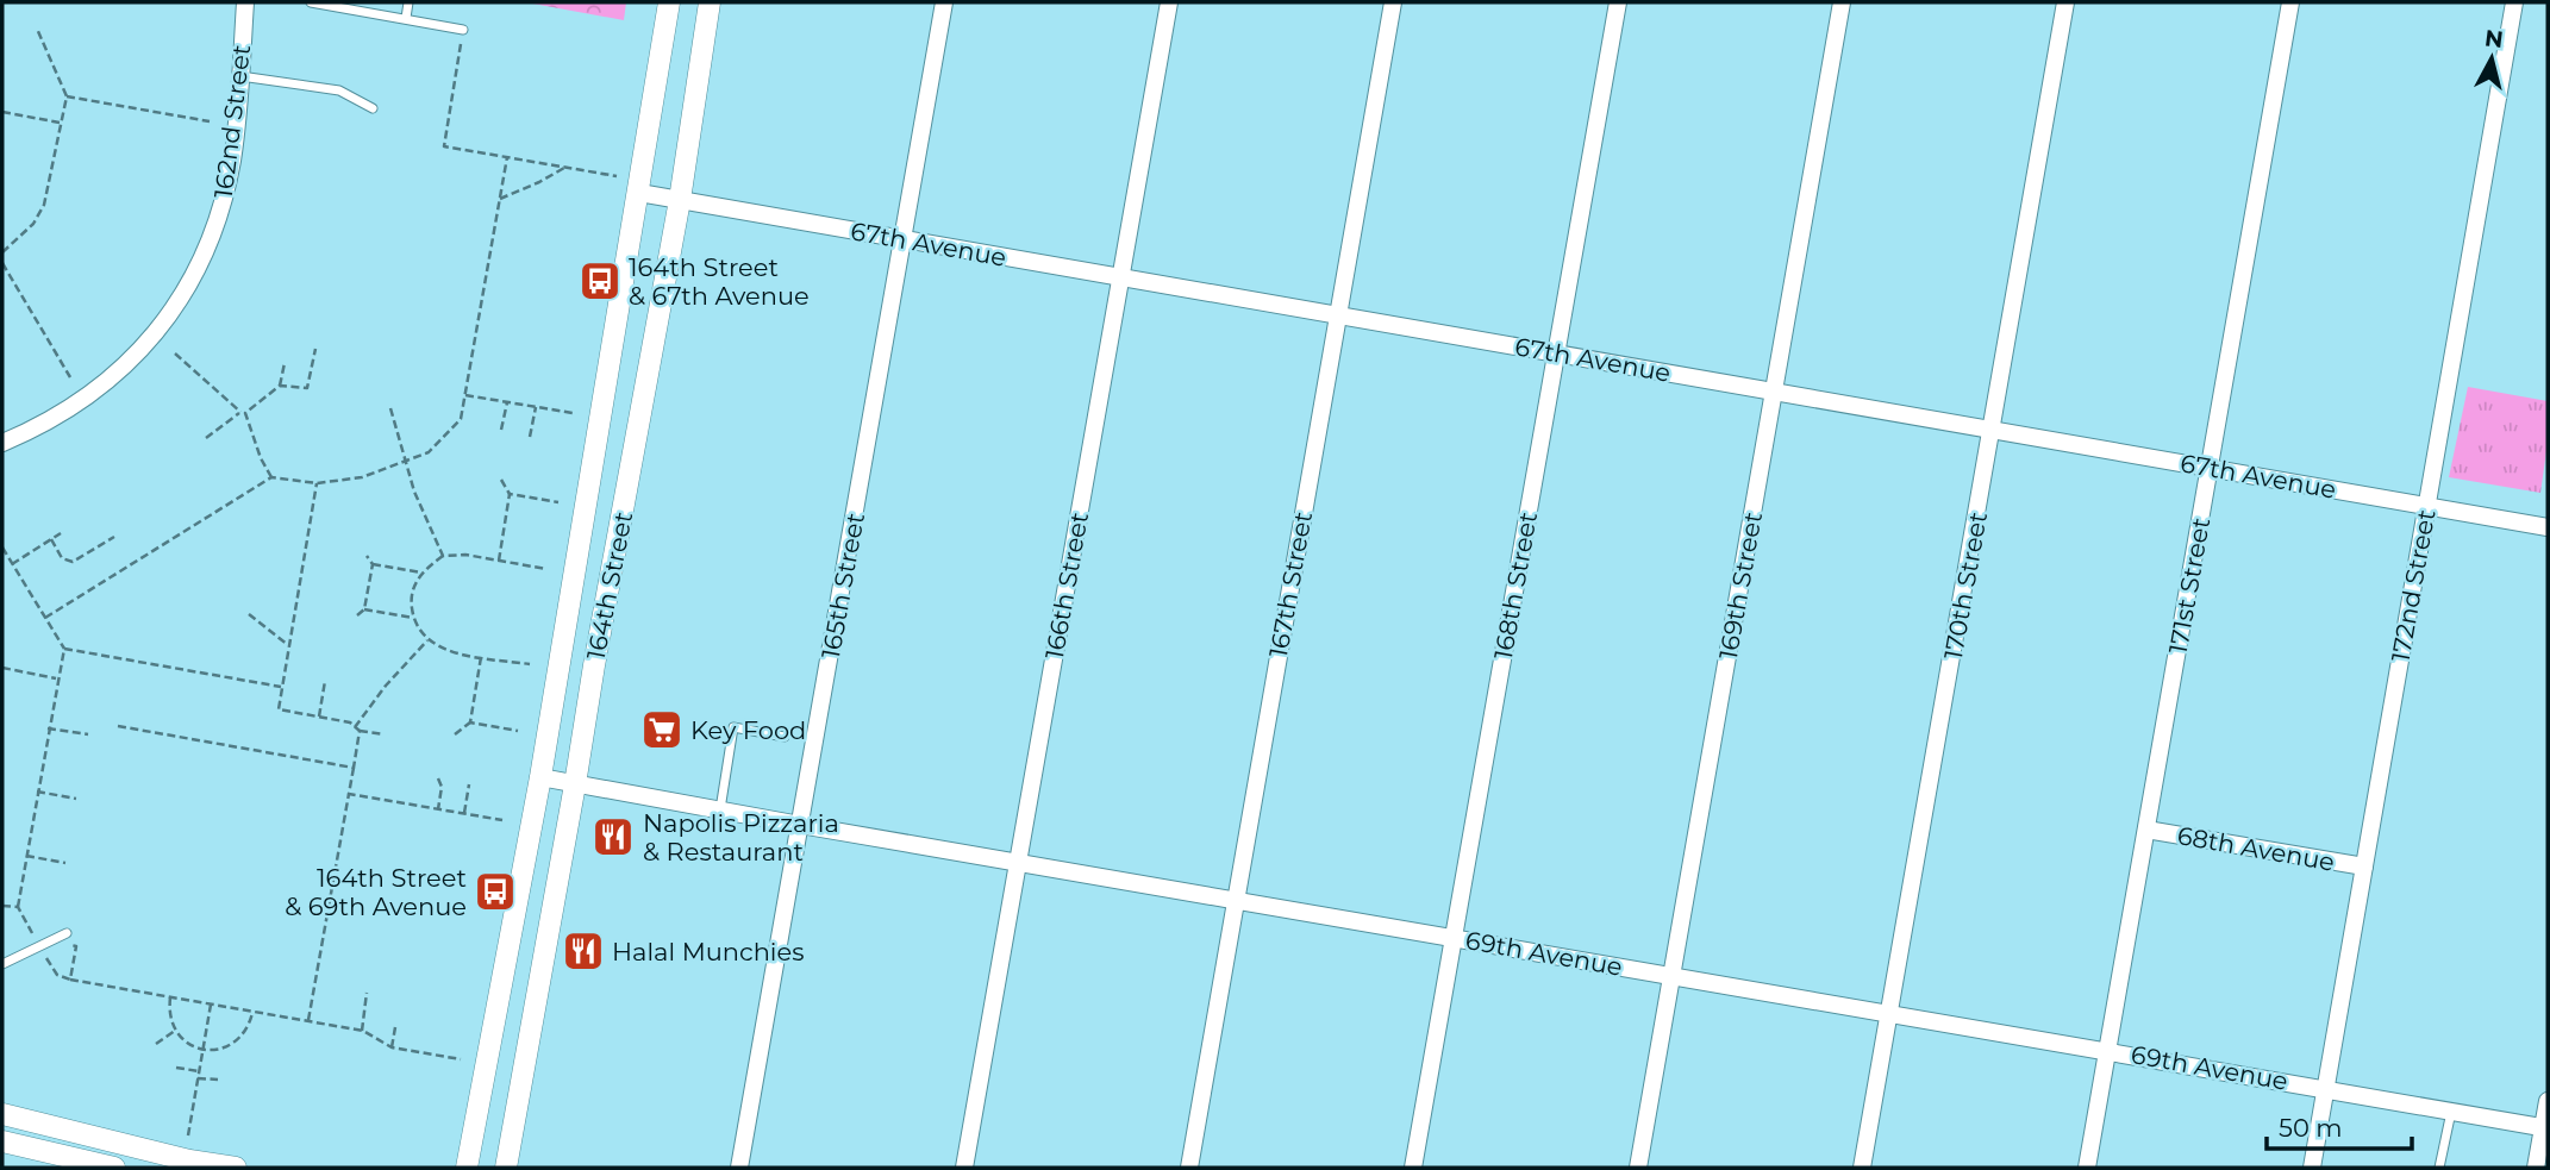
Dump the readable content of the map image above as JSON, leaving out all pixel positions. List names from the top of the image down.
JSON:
{
  "streets": {
    "street": [
      "162nd Street",
      "67th Avenue",
      "167th Street",
      "164th Street",
      "165th Street",
      "166th Street",
      "168th Street",
      "169th Street",
      "170th Street",
      "171st Street",
      "172nd Street",
      "68th Avenue",
      "69th Avenue"
    ]
  },
  "crossings": [
    ["67th Avenue", "167th Street"],
    ["67th Avenue", "164th Street"],
    ["67th Avenue", "165th Street"],
    ["67th Avenue", "166th Street"],
    ["67th Avenue", "168th Street"],
    ["67th Avenue", "169th Street"],
    ["67th Avenue", "170th Street"],
    ["67th Avenue", "171st Street"],
    ["67th Avenue", "172nd Street"],
    ["167th Street", "69th Avenue"],
    ["164th Street", "69th Avenue"],
    ["165th Street", "69th Avenue"],
    ["166th Street", "69th Avenue"],
    ["168th Street", "69th Avenue"],
    ["169th Street", "69th Avenue"],
    ["170th Street", "69th Avenue"],
    ["171st Street", "68th Avenue"],
    ["171st Street", "69th Avenue"],
    ["172nd Street", "68th Avenue"],
    ["172nd Street", "69th Avenue"]
  ],
  "places": {
    "bus stop": ["164th Street & 67th Avenue", "164th Street & 69th Avenue"],
    "supermarket": ["Key Food"],
    "restaurant": ["Napolis Pizzaria & Restaurant", "Halal Munchies"]
  },
  "scale_bar": "50 m",
  "north": "top"
}
